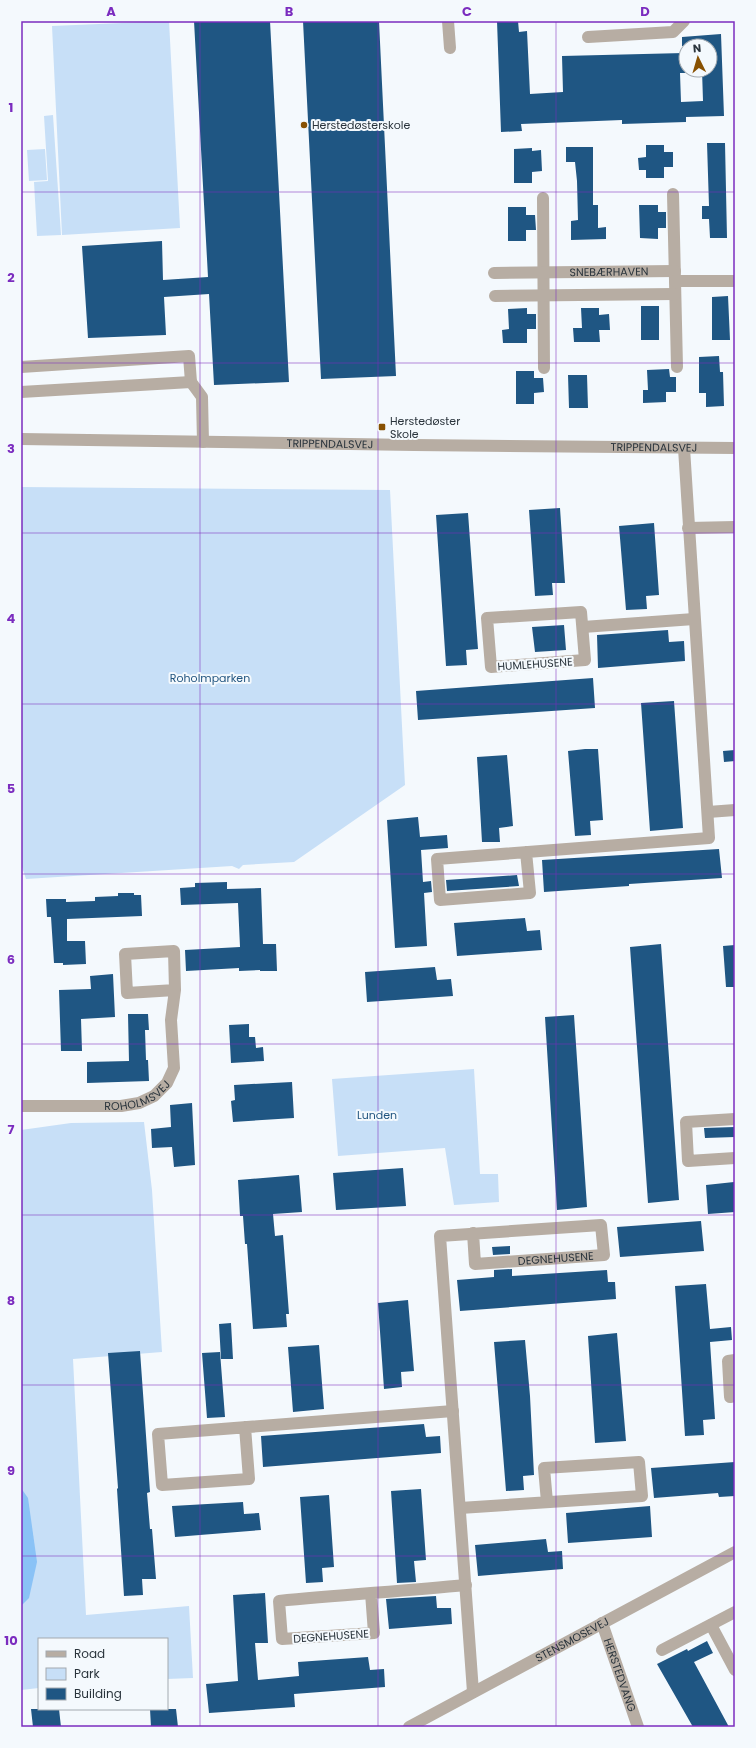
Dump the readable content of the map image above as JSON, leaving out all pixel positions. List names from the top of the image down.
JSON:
{
  "streets": {
    "street": [
      "SNEBÆRHAVEN",
      "TRIPPENDALSVEJ",
      "HUMLEHUSENE",
      "ROHOLMSVEJ",
      "DEGNEHUSENE",
      "STENSMOSEVEJ",
      "HERSTEDVANG"
    ]
  },
  "crossings": [
    ["DEGNEHUSENE", "STENSMOSEVEJ"],
    ["STENSMOSEVEJ", "HERSTEDVANG"]
  ],
  "parks": ["Roholmparken", "Lunden"],
  "places": {
    "other": ["Herstedøsterskole"],
    "transit": ["Herstedøster Skole"]
  },
  "legend": ["Road", "Park", "Building"],
  "north": "top",
  "grid": {
    "columns": [
      "A",
      "B",
      "C",
      "D"
    ],
    "rows": [
      "1",
      "2",
      "3",
      "4",
      "5",
      "6",
      "7",
      "8",
      "9",
      "10"
    ]
  }
}
